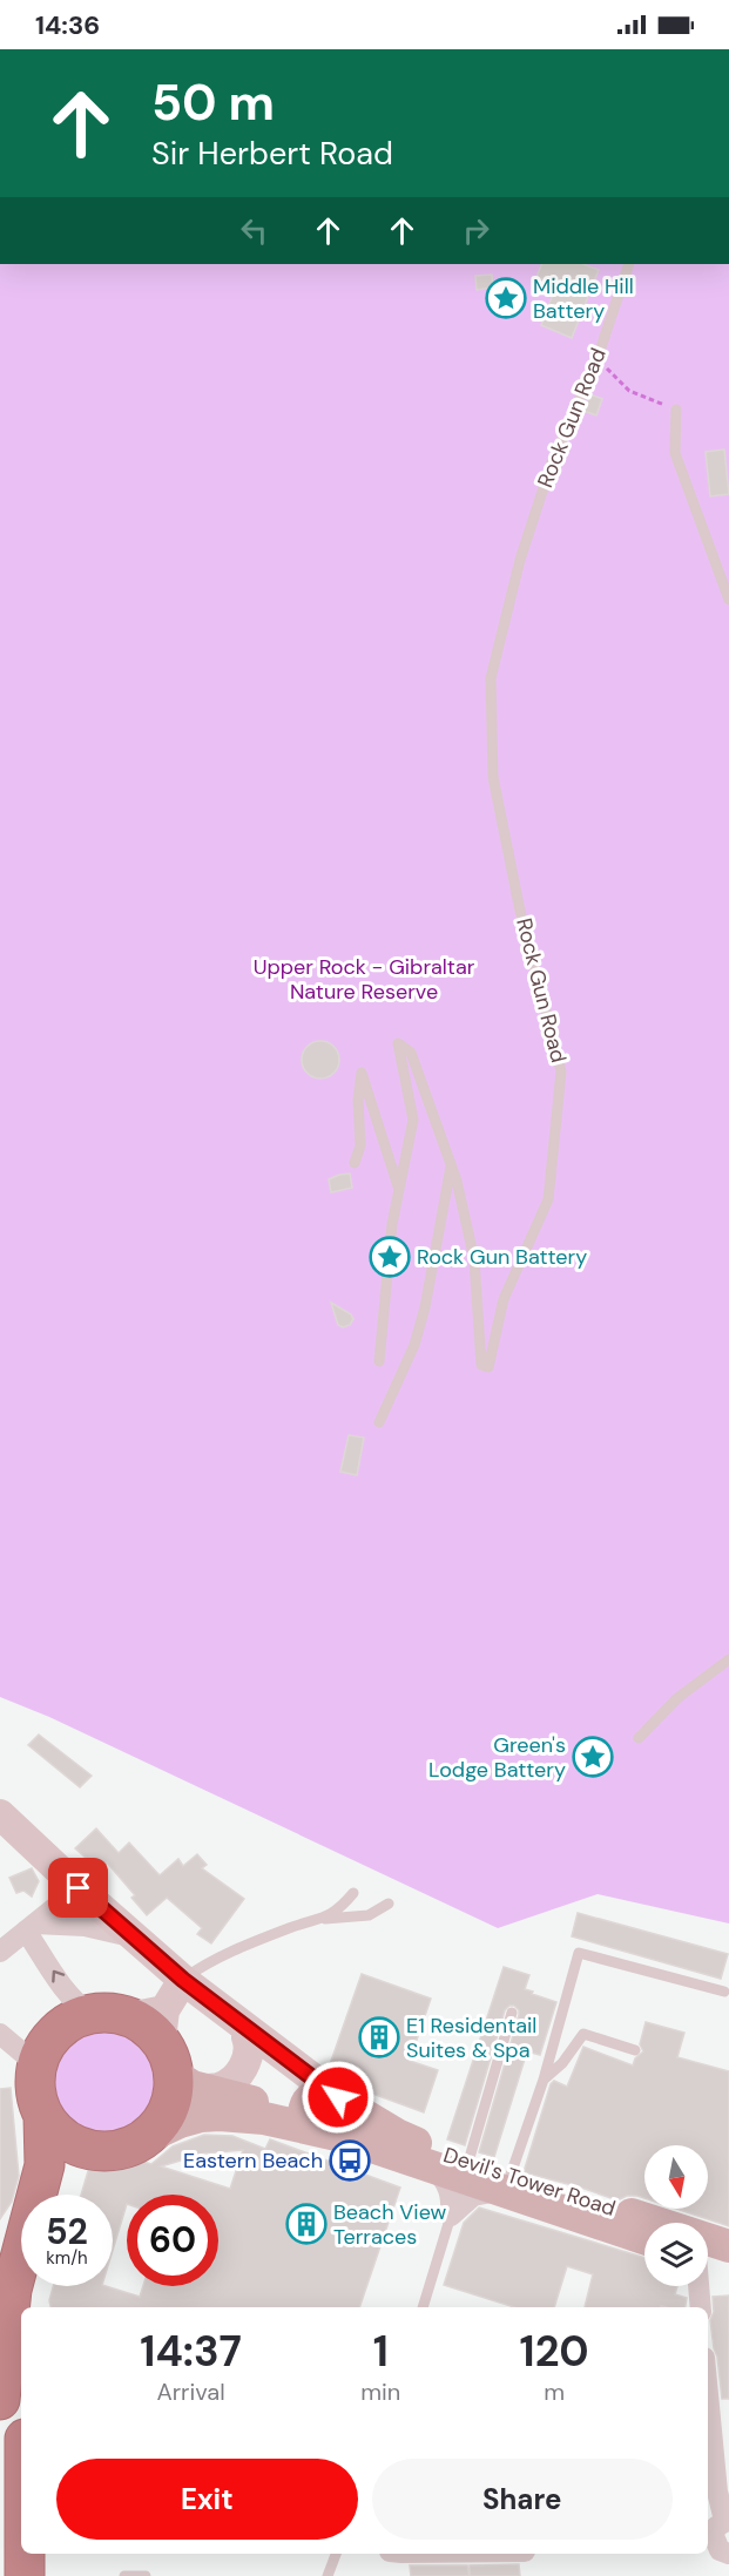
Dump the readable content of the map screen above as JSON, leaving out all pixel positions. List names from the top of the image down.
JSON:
{
  "streets": {
    "main road": ["Devil's Tower Road"],
    "lane": ["Rock Gun Road"]
  },
  "parks": ["Upper Rock - Gibraltar Nature Reserve"],
  "places": {
    "place": ["Middle Hill Battery", "Rock Gun Battery", "Green's Lodge Battery"],
    "building": ["E1 Residentail Suites & Spa", "Beach View Terraces"],
    "bus stop": ["Eastern Beach"]
  },
  "north": "bottom",
  "page": {
    "status": "14:36",
    "turn": ["50 m", "Sir Herbert Road"],
    "speed": "52 km/h",
    "limit": "60",
    "eta": [
      "14:37",
      "Arrival",
      "1",
      "min",
      "120",
      "m"
    ],
    "buttons": ["Exit", "Share"]
  }
}
